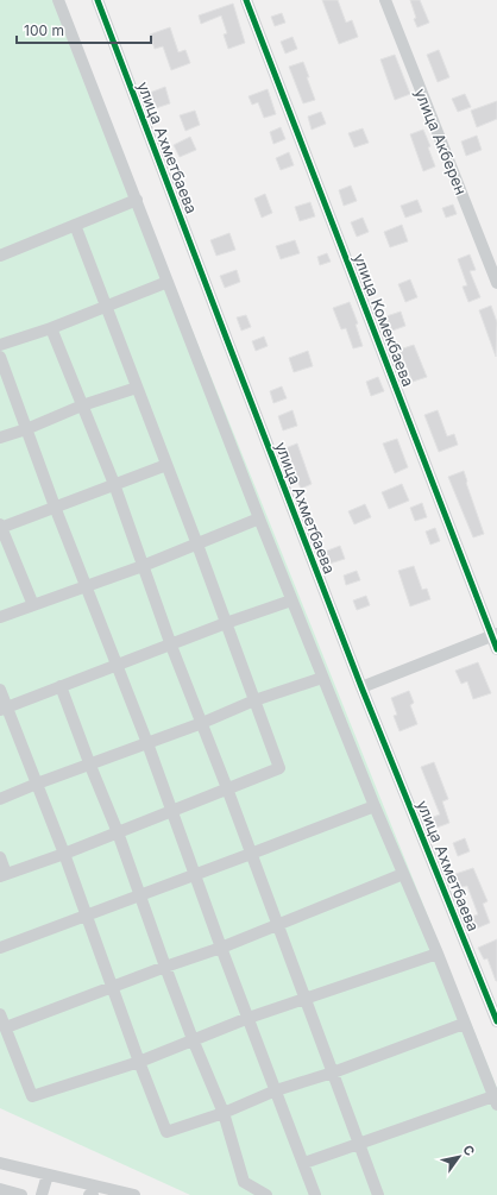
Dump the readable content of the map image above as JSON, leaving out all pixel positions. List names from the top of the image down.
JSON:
{
  "streets": {
    "street": ["улица Акберен", "улица Ахметбаева", "улица Комекбаева"]
  },
  "scale_bar": "100 m",
  "north": "top right"
}
